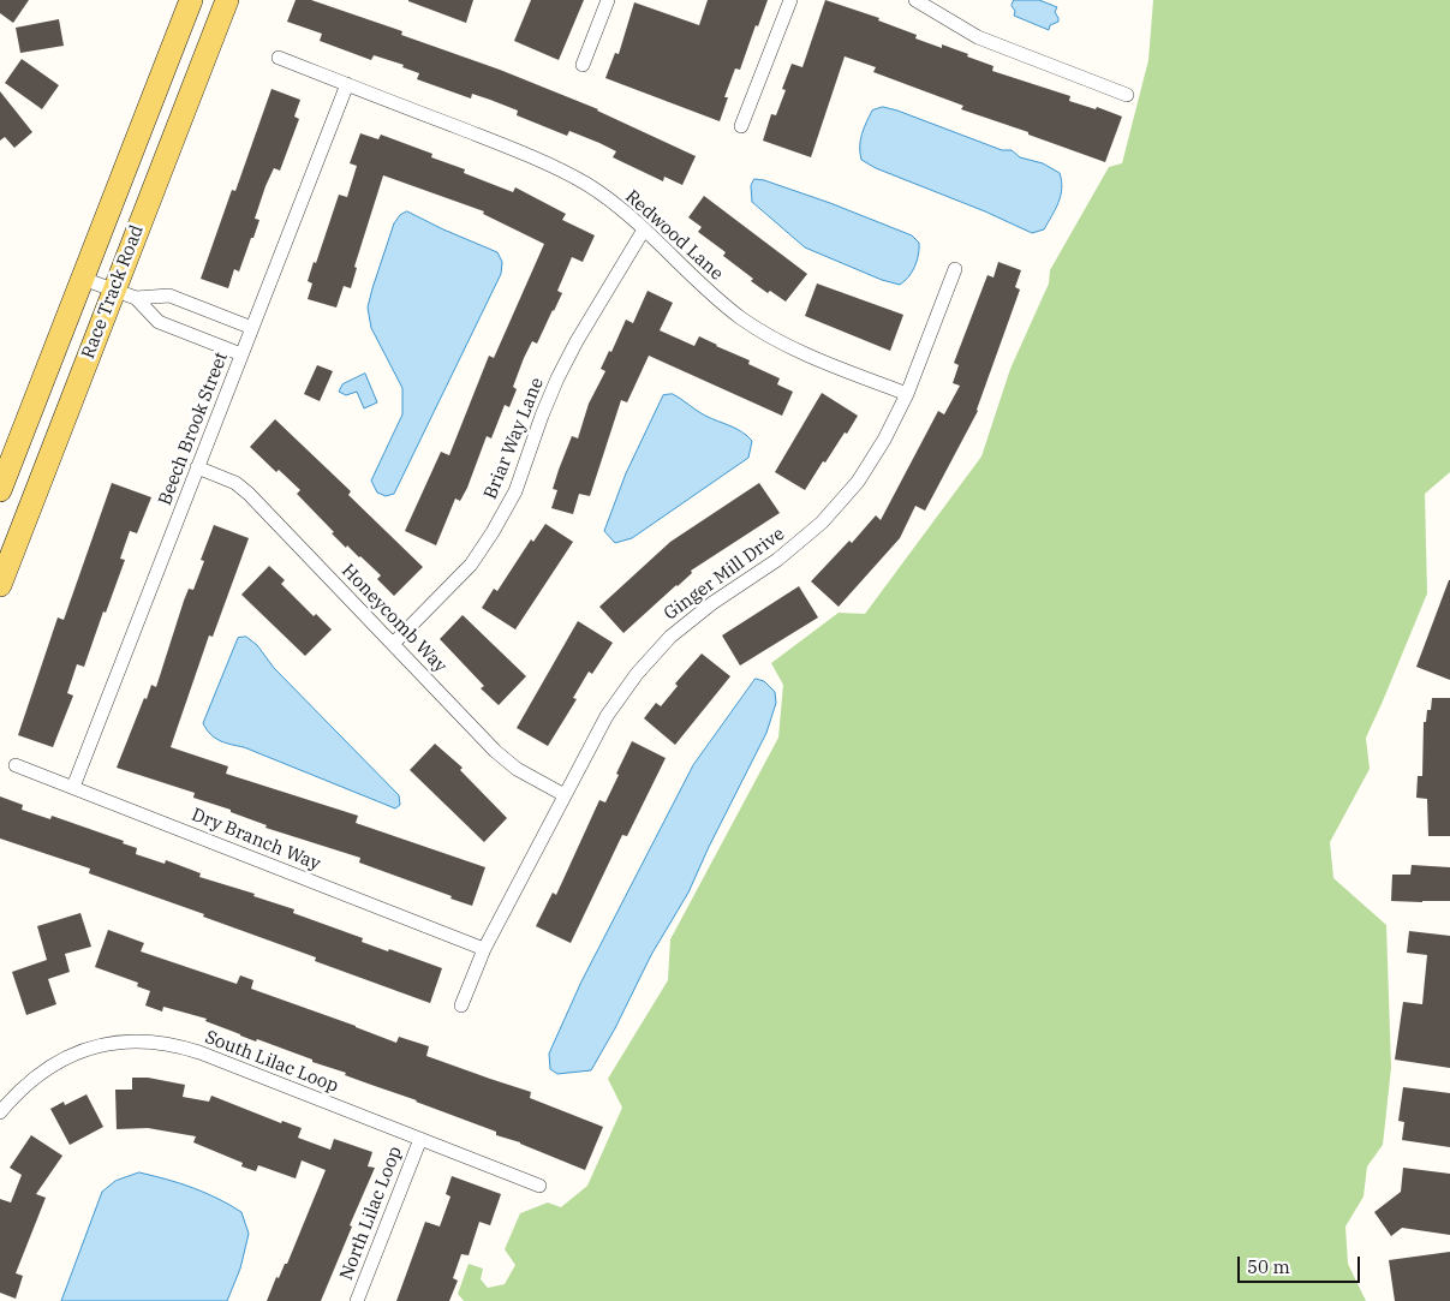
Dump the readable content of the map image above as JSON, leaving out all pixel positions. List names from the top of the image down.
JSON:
{
  "streets": {
    "main road": ["Race Track Road"],
    "street": [
      "Redwood Lane",
      "Beech Brook Street",
      "Briar Way Lane",
      "Ginger Mill Drive",
      "Honeycomb Way",
      "Dry Branch Way",
      "South Lilac Loop",
      "North Lilac Loop"
    ]
  },
  "crossings": [
    ["Redwood Lane", "Beech Brook Street"],
    ["Redwood Lane", "Briar Way Lane"],
    ["Redwood Lane", "Ginger Mill Drive"],
    ["Beech Brook Street", "Honeycomb Way"],
    ["Beech Brook Street", "Dry Branch Way"],
    ["Briar Way Lane", "Honeycomb Way"],
    ["Ginger Mill Drive", "Honeycomb Way"],
    ["Ginger Mill Drive", "Dry Branch Way"],
    ["South Lilac Loop", "North Lilac Loop"]
  ],
  "scale_bar": "50 m"
}
